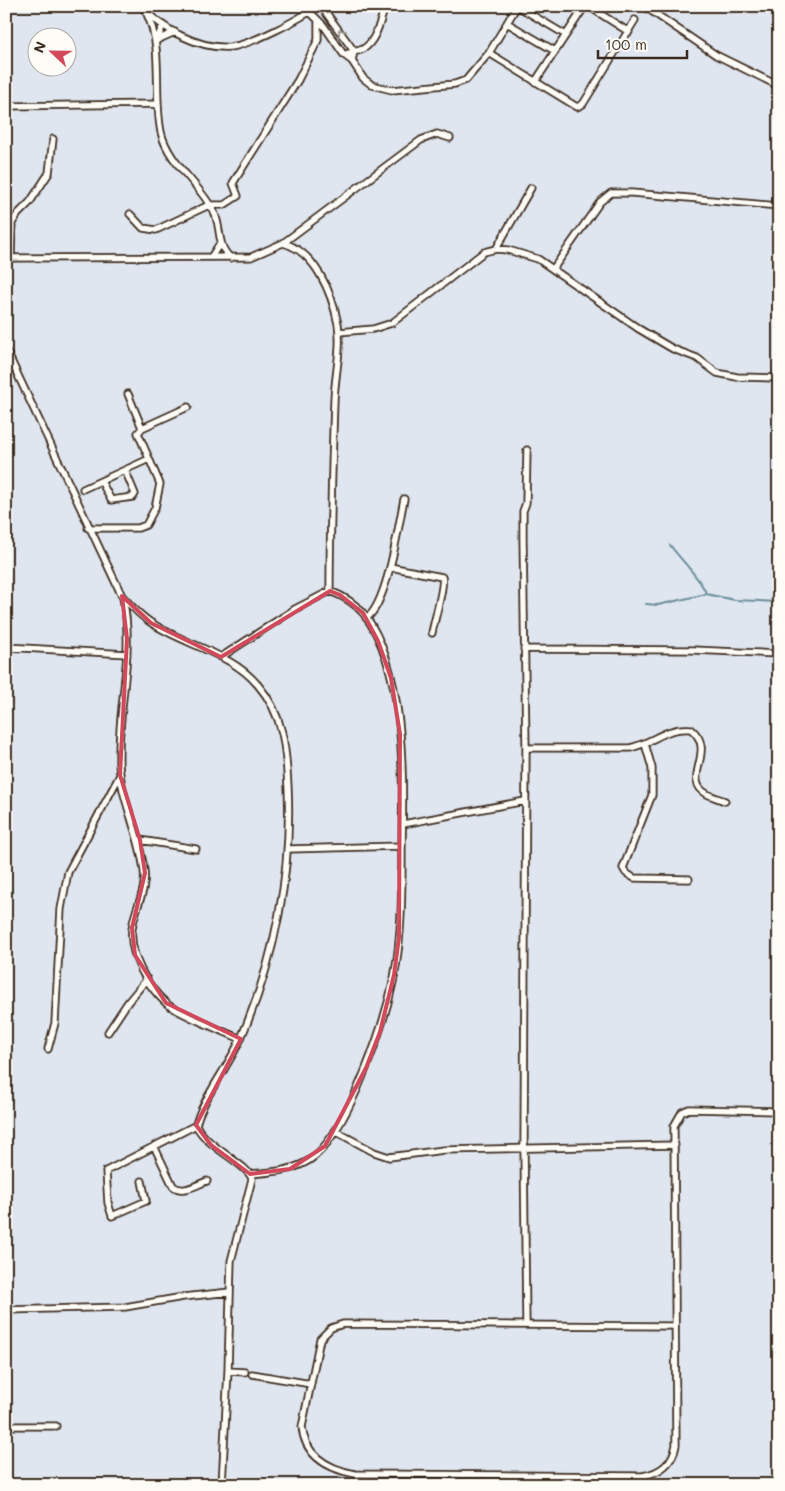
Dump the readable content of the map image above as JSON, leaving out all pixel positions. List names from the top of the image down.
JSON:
{
  "scale_bar": "100 m",
  "north": "left"
}
